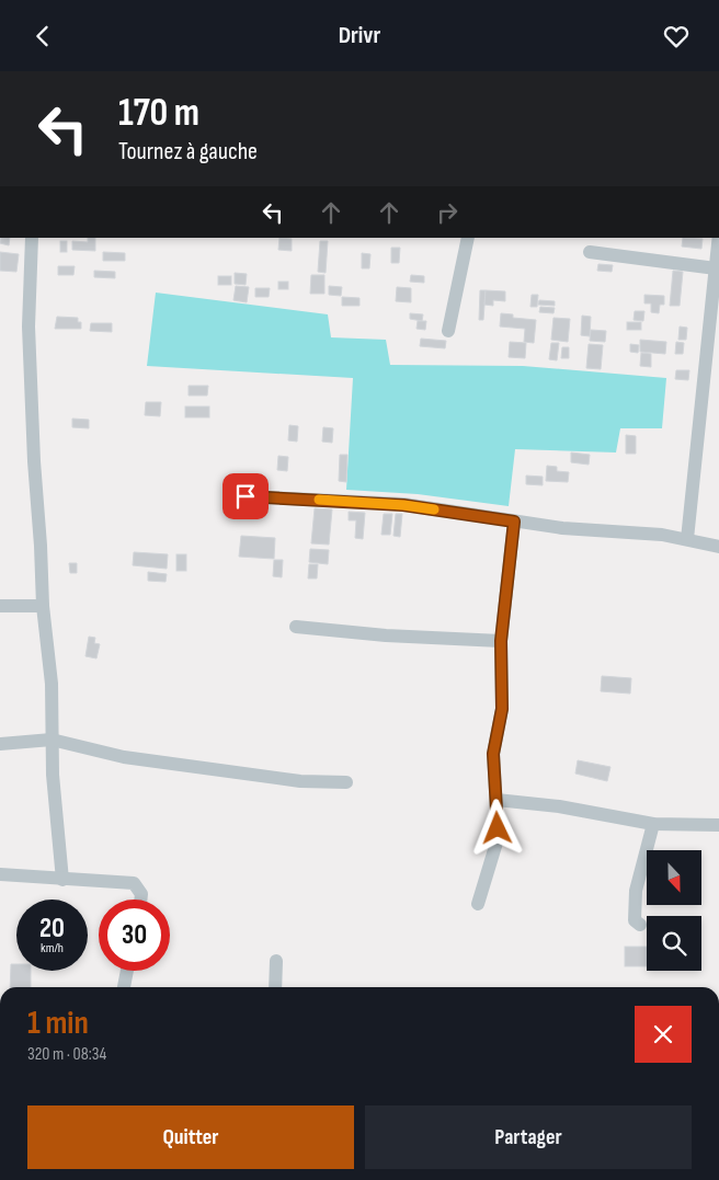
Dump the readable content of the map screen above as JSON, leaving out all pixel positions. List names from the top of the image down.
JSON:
{
  "north": "bottom",
  "page": {
    "header": "Drivr",
    "turn": ["170 m", "Tournez à gauche"],
    "speed": "20 km/h",
    "limit": "30",
    "heading": ["1 min", "320 m · 08:34"],
    "buttons": ["Quitter", "Partager"]
  }
}
